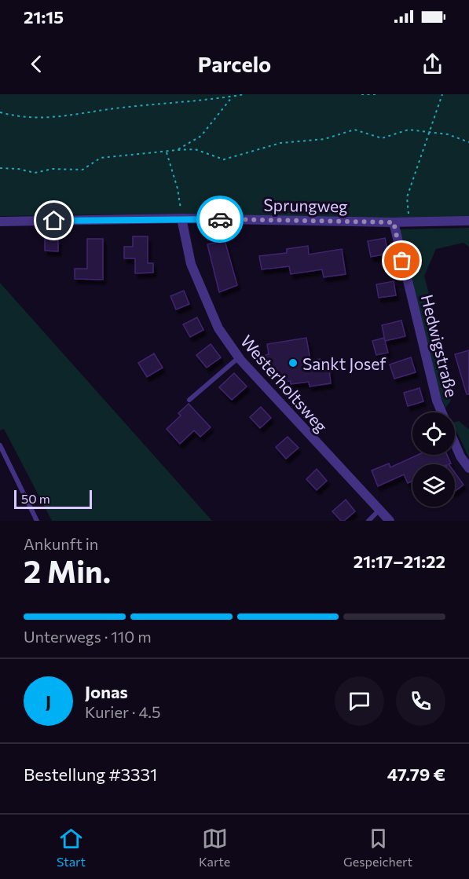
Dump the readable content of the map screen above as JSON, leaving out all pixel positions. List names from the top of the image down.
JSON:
{
  "streets": {
    "street": ["Sprungweg", "Hedwigstraße", "Westerholtsweg"]
  },
  "crossings": [
    ["Sprungweg", "Hedwigstraße"],
    ["Sprungweg", "Westerholtsweg"]
  ],
  "places": ["Sankt Josef"],
  "scale_bar": "50 m",
  "page": {
    "status": "21:15",
    "header": "Parcelo",
    "scale": "50 m",
    "heading": ["2 Min.", "Ankunft in", "21:17–21:22"],
    "panel": [
      "Jonas",
      "Kurier · 4.5",
      "Bestellung #3331",
      "47.79 €"
    ],
    "bar": "Unterwegs · 110 m",
    "round": "J",
    "tabs": ["Start", "Karte", "Gespeichert"]
  }
}
